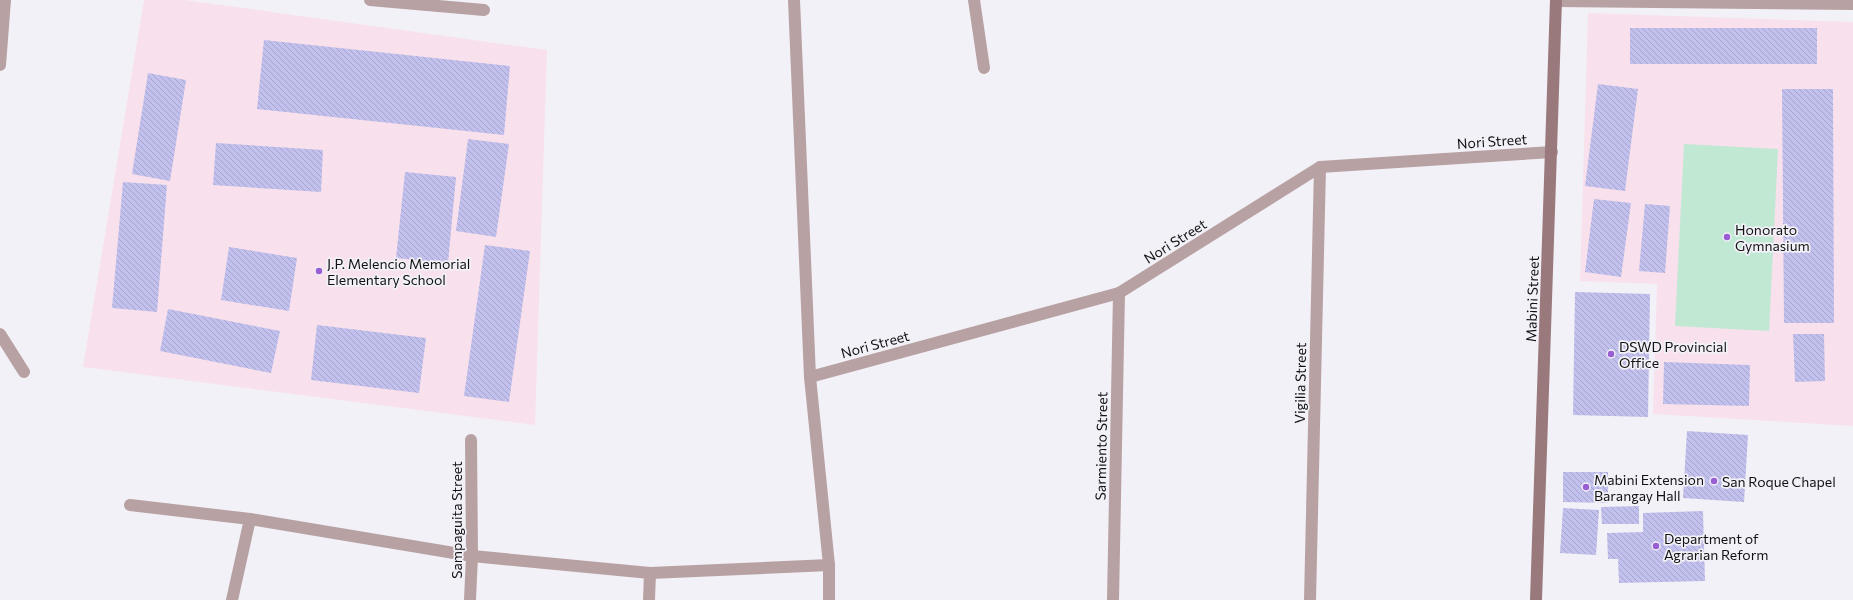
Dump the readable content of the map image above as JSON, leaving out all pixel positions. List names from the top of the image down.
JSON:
{
  "streets": {
    "main road": ["Mabini Street"],
    "street": [
      "Nori Street",
      "Vigilia Street",
      "Sarmiento Street",
      "Sampaguita Street"
    ]
  },
  "crossings": [
    ["Nori Street", "Mabini Street"],
    ["Nori Street", "Vigilia Street"],
    ["Nori Street", "Sarmiento Street"]
  ],
  "places": [
    "Honorato Gymnasium",
    "J.P. Melencio Memorial Elementary School",
    "DSWD Provincial Office",
    "San Roque Chapel",
    "Mabini Extension Barangay Hall",
    "Department of Agrarian Reform"
  ]
}
